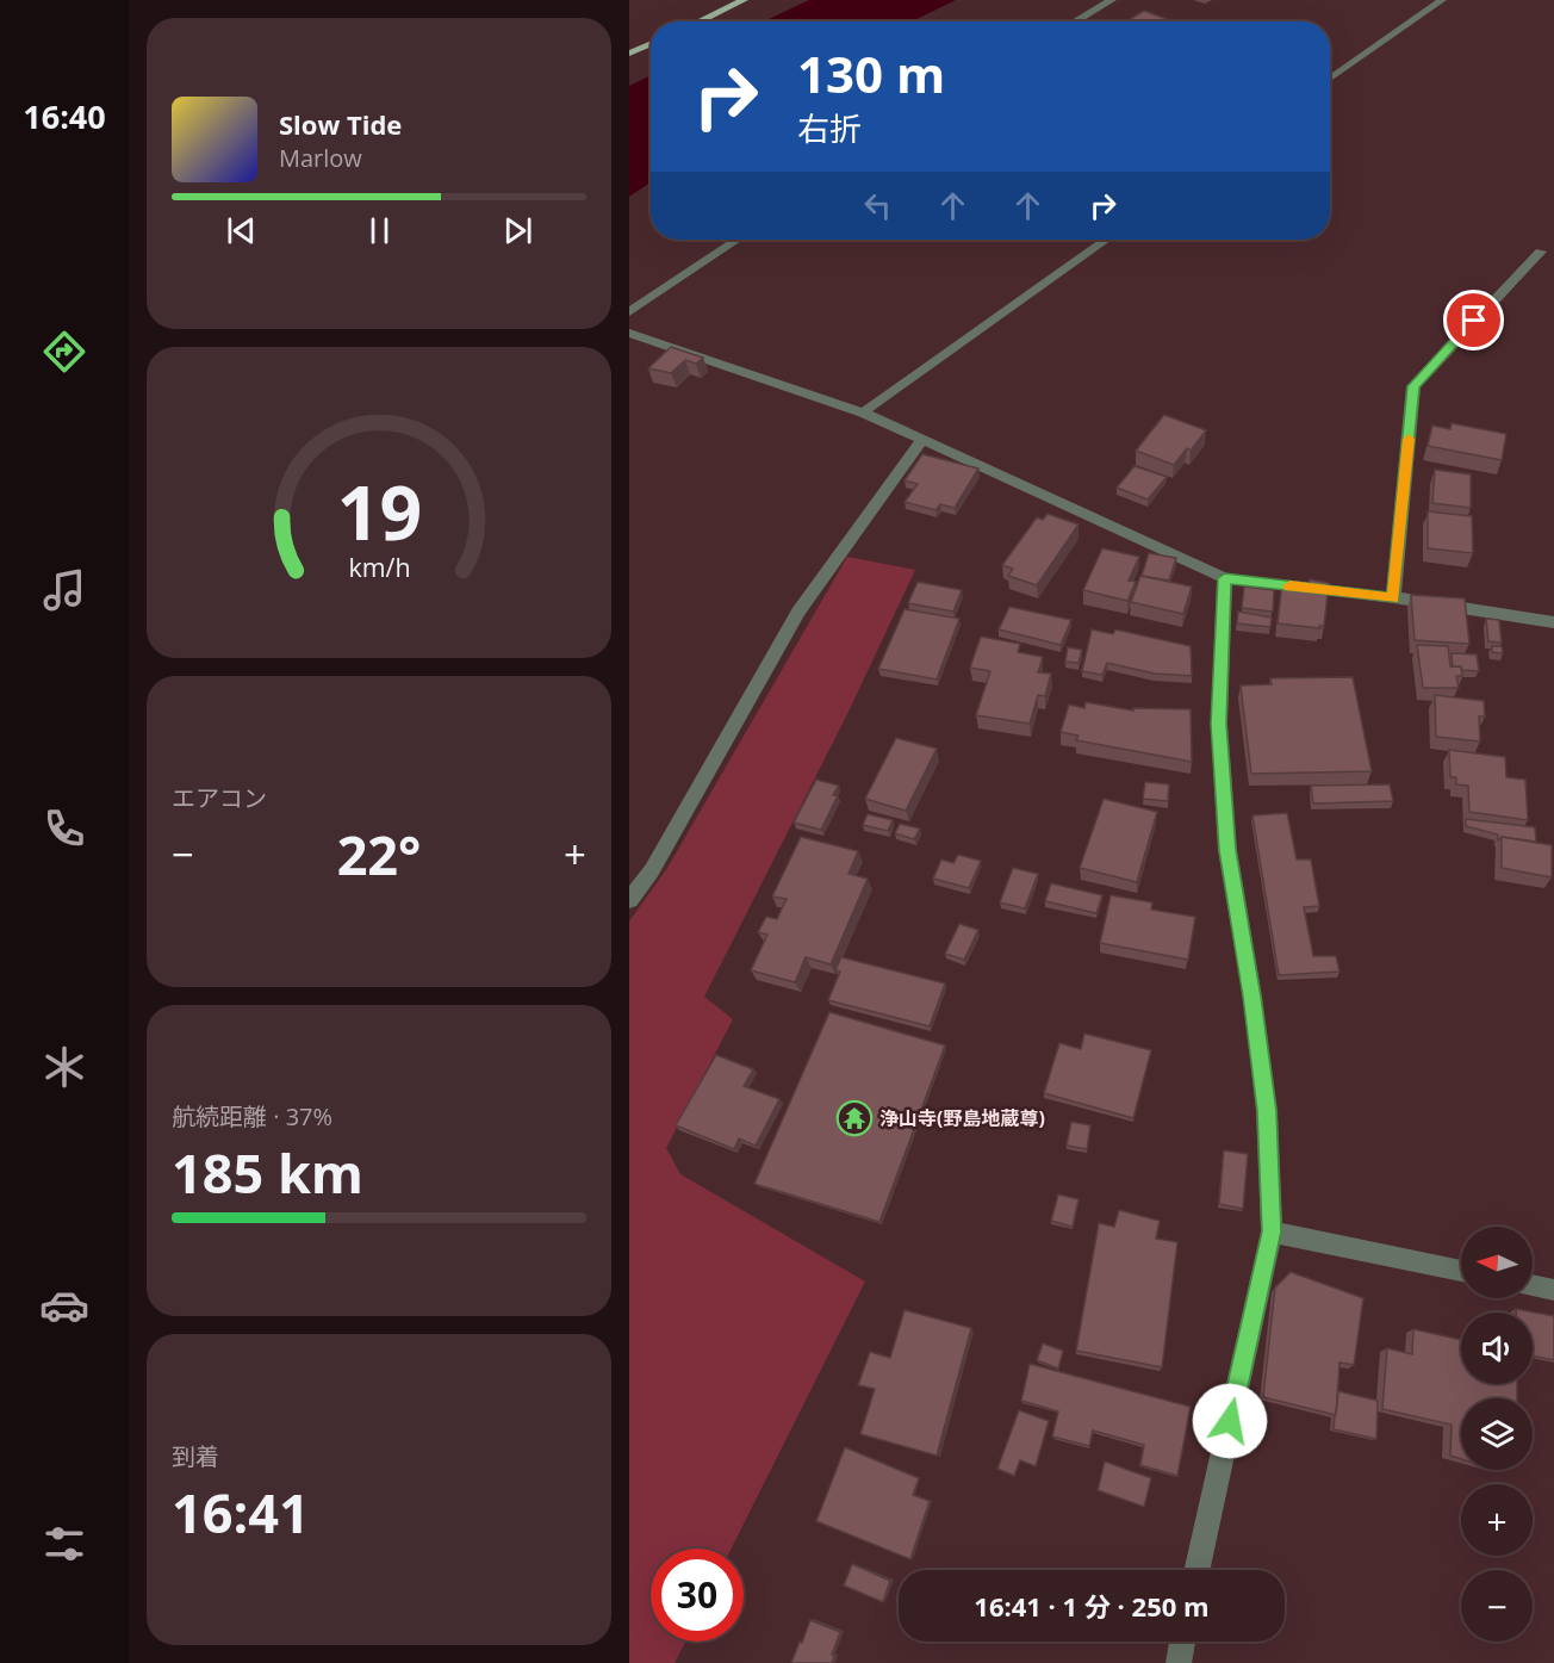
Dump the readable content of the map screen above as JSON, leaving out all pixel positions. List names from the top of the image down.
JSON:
{
  "places": {
    "temple": ["浄山寺(野島地蔵尊)"]
  },
  "north": "left",
  "page": {
    "tabs": "16:40",
    "turn": ["130 m", "右折"],
    "song": ["Slow Tide", "Marlow"],
    "tile": [
      "エアコン",
      ["航続距離 · 37%", "185 km"],
      ["到着", "16:41"]
    ],
    "heat": ["−", "22°", "+"],
    "map_buttons": ["+", "−"],
    "limit": "30",
    "trip": "16:41 · 1 分 · 250 m",
    "gauge": ["19", "km/h"]
  }
}
